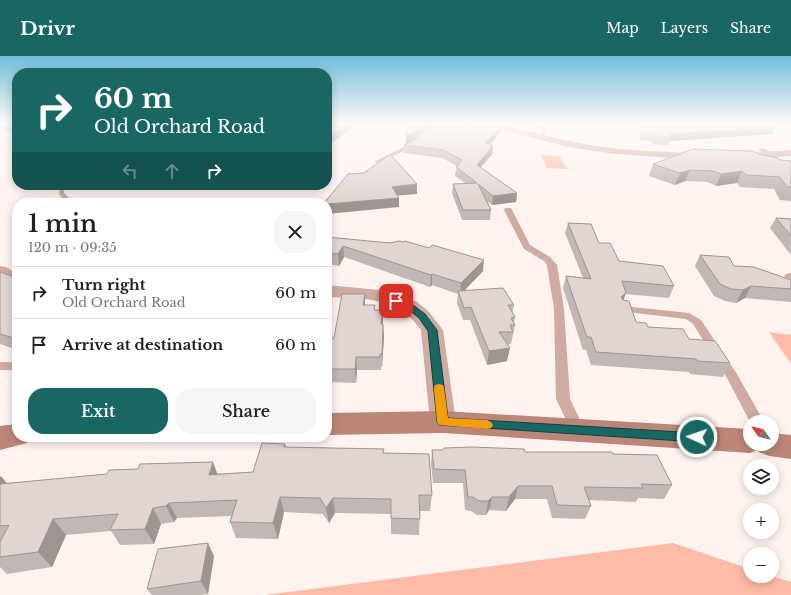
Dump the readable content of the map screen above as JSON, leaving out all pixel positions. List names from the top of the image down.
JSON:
{
  "north": "top left",
  "page": {
    "header": "Drivr",
    "nav": ["Map", "Layers", "Share"],
    "turn": ["60 m", "Old Orchard Road"],
    "heading": ["1 min", "120 m · 09:35"],
    "list": [
      {
        "name": "Turn right",
        "note": "Old Orchard Road",
        "value": "60 m"
      },
      {
        "name": "Arrive at destination",
        "value": "60 m"
      }
    ],
    "buttons": ["Exit", "Share"],
    "map_buttons": ["+", "−"]
  }
}
